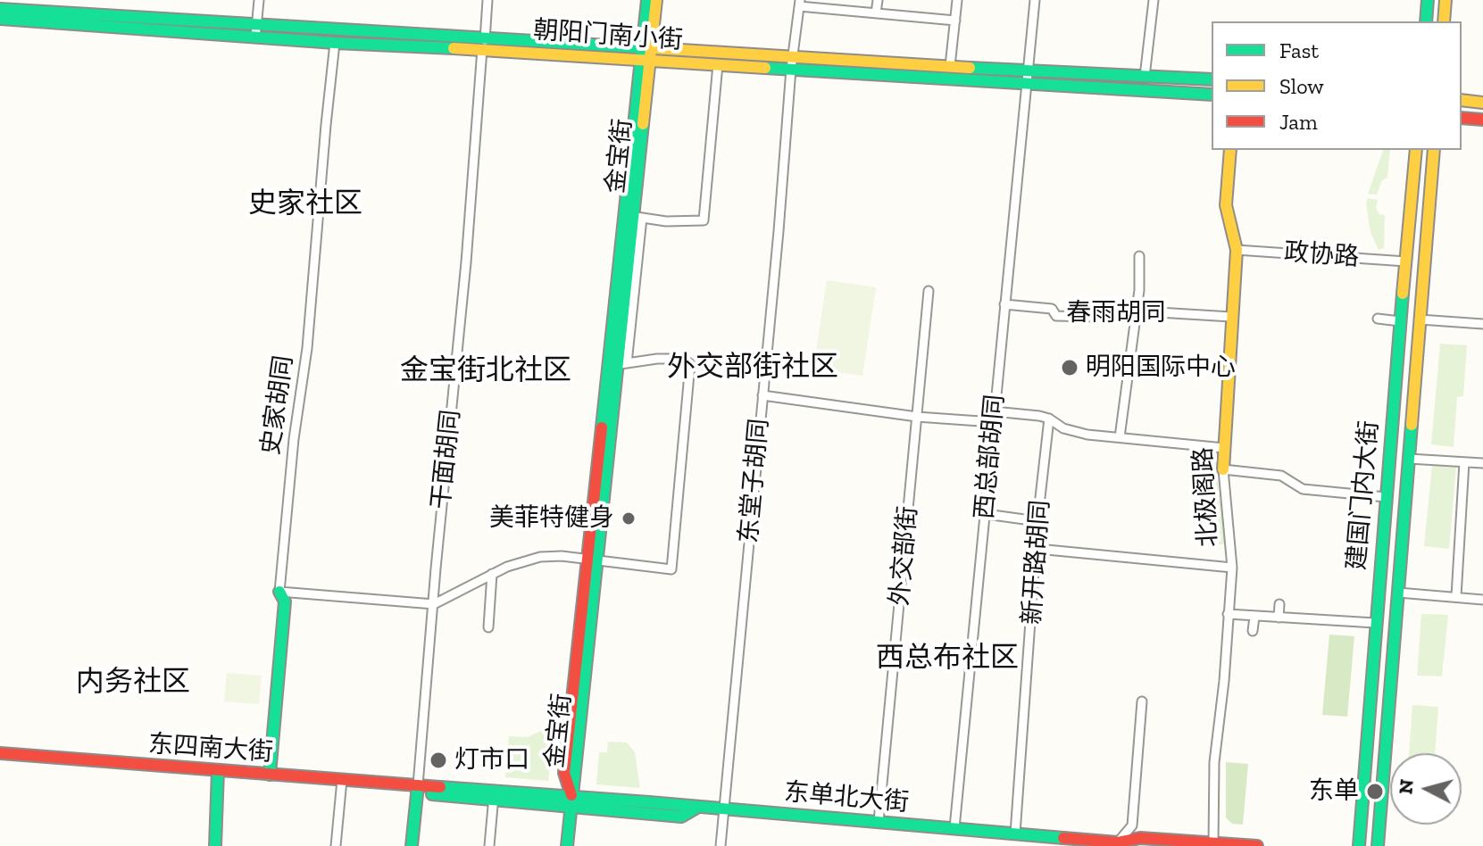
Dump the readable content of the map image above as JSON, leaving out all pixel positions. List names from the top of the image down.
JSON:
{
  "streets": {
    "main road": [
      "朝阳门南小街",
      "金宝街",
      "建国门内大街",
      "北极阁路",
      "东四南大街",
      "东单北大街"
    ],
    "street": [
      "政协路",
      "春雨胡同",
      "史家胡同",
      "西总部胡同",
      "干面胡同",
      "东堂子胡同",
      "外交部街",
      "新开路胡同"
    ]
  },
  "crossings": [
    ["朝阳门南小街", "金宝街"],
    ["朝阳门南小街", "史家胡同"],
    ["朝阳门南小街", "西总部胡同"],
    ["朝阳门南小街", "干面胡同"],
    ["朝阳门南小街", "东堂子胡同"],
    ["金宝街", "东四南大街"],
    ["金宝街", "东单北大街"],
    ["政协路", "建国门内大街"],
    ["政协路", "北极阁路"],
    ["春雨胡同", "西总部胡同"],
    ["春雨胡同", "北极阁路"],
    ["西总部胡同", "东单北大街"],
    ["干面胡同", "东四南大街"],
    ["东堂子胡同", "东单北大街"],
    ["北极阁路", "东单北大街"],
    ["外交部街", "东单北大街"],
    ["新开路胡同", "东单北大街"],
    ["东四南大街", "东单北大街"]
  ],
  "districts": [
    "史家社区",
    "外交部街社区",
    "金宝街北社区",
    "西总布社区",
    "内务社区"
  ],
  "places": [
    "明阳国际中心",
    "美菲特健身",
    "灯市口",
    "东单"
  ],
  "legend": ["Fast", "Slow", "Jam"],
  "north": "left"
}
